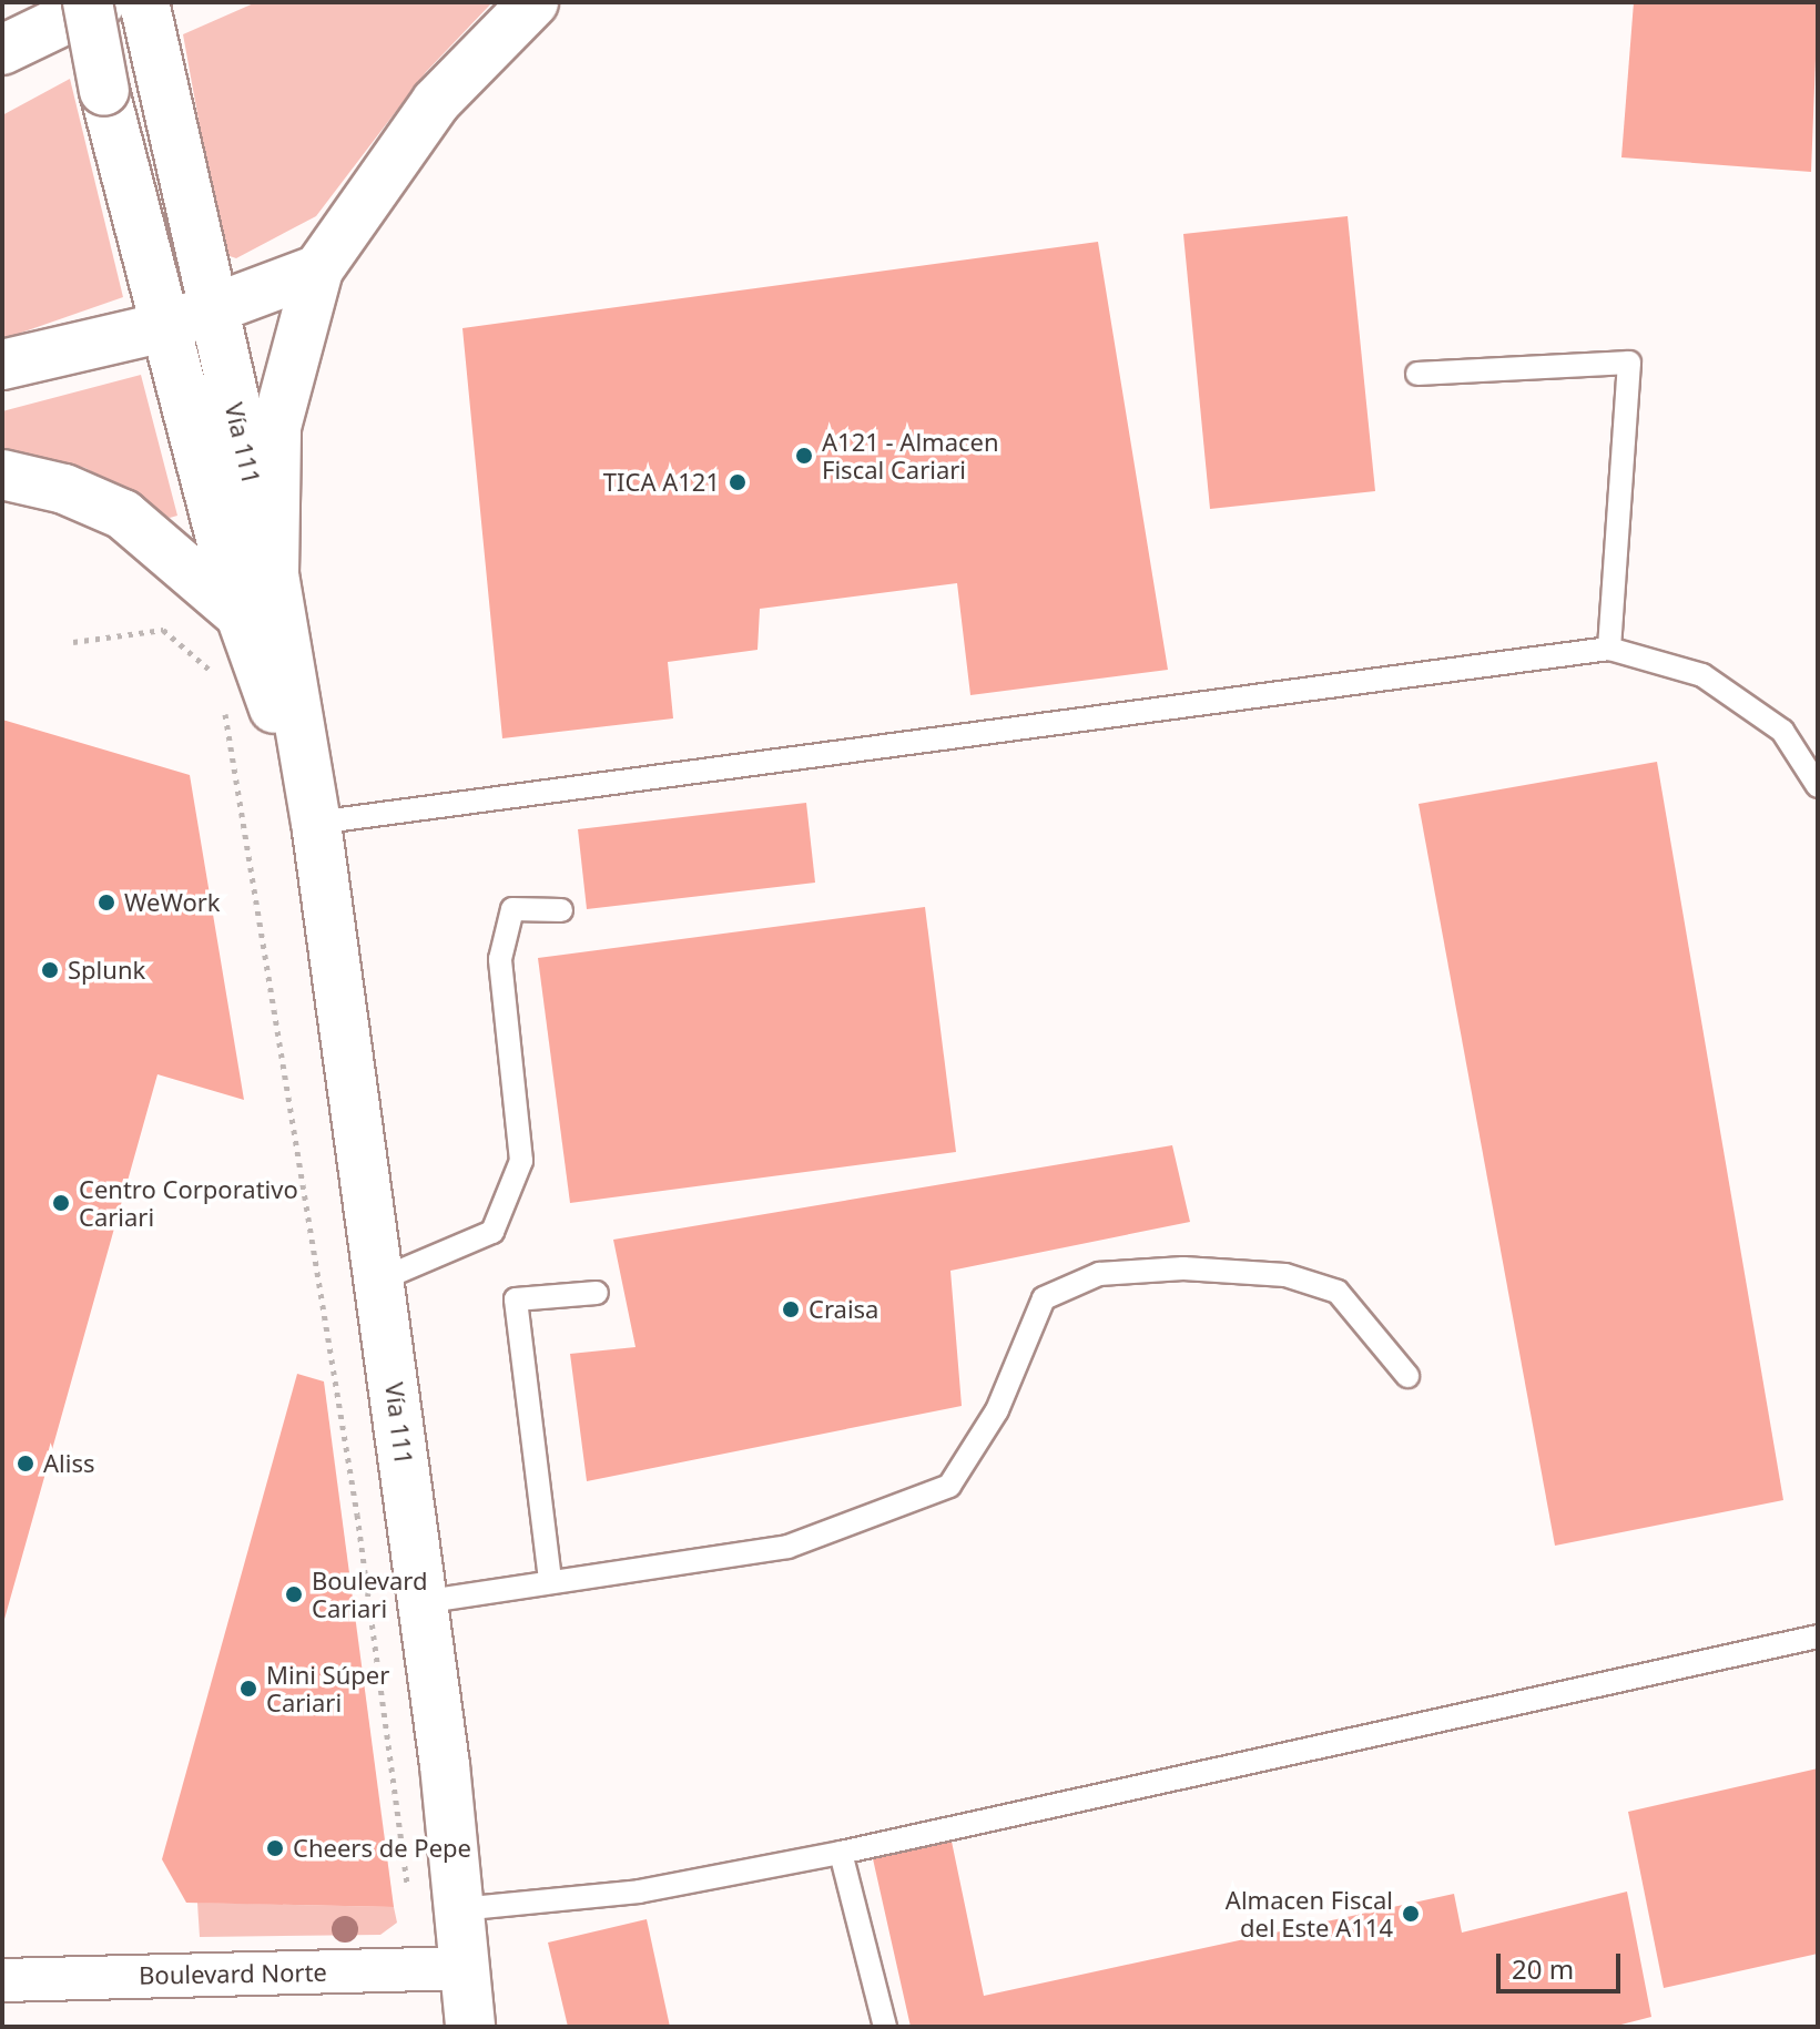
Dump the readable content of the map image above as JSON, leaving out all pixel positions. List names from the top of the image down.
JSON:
{
  "streets": {
    "main road": ["Vía 111"],
    "street": ["Boulevard Norte"]
  },
  "crossings": [
    ["Vía 111", "Boulevard Norte"]
  ],
  "places": [
    "A121 - Almacen Fiscal Cariari",
    "TICA A121",
    "WeWork",
    "Splunk",
    "Centro Corporativo Cariari",
    "Craisa",
    "Aliss",
    "Boulevard Cariari",
    "Mini Súper Cariari",
    "Cheers de Pepe",
    "Almacen Fiscal del Este A114"
  ],
  "scale_bar": "20 m"
}
